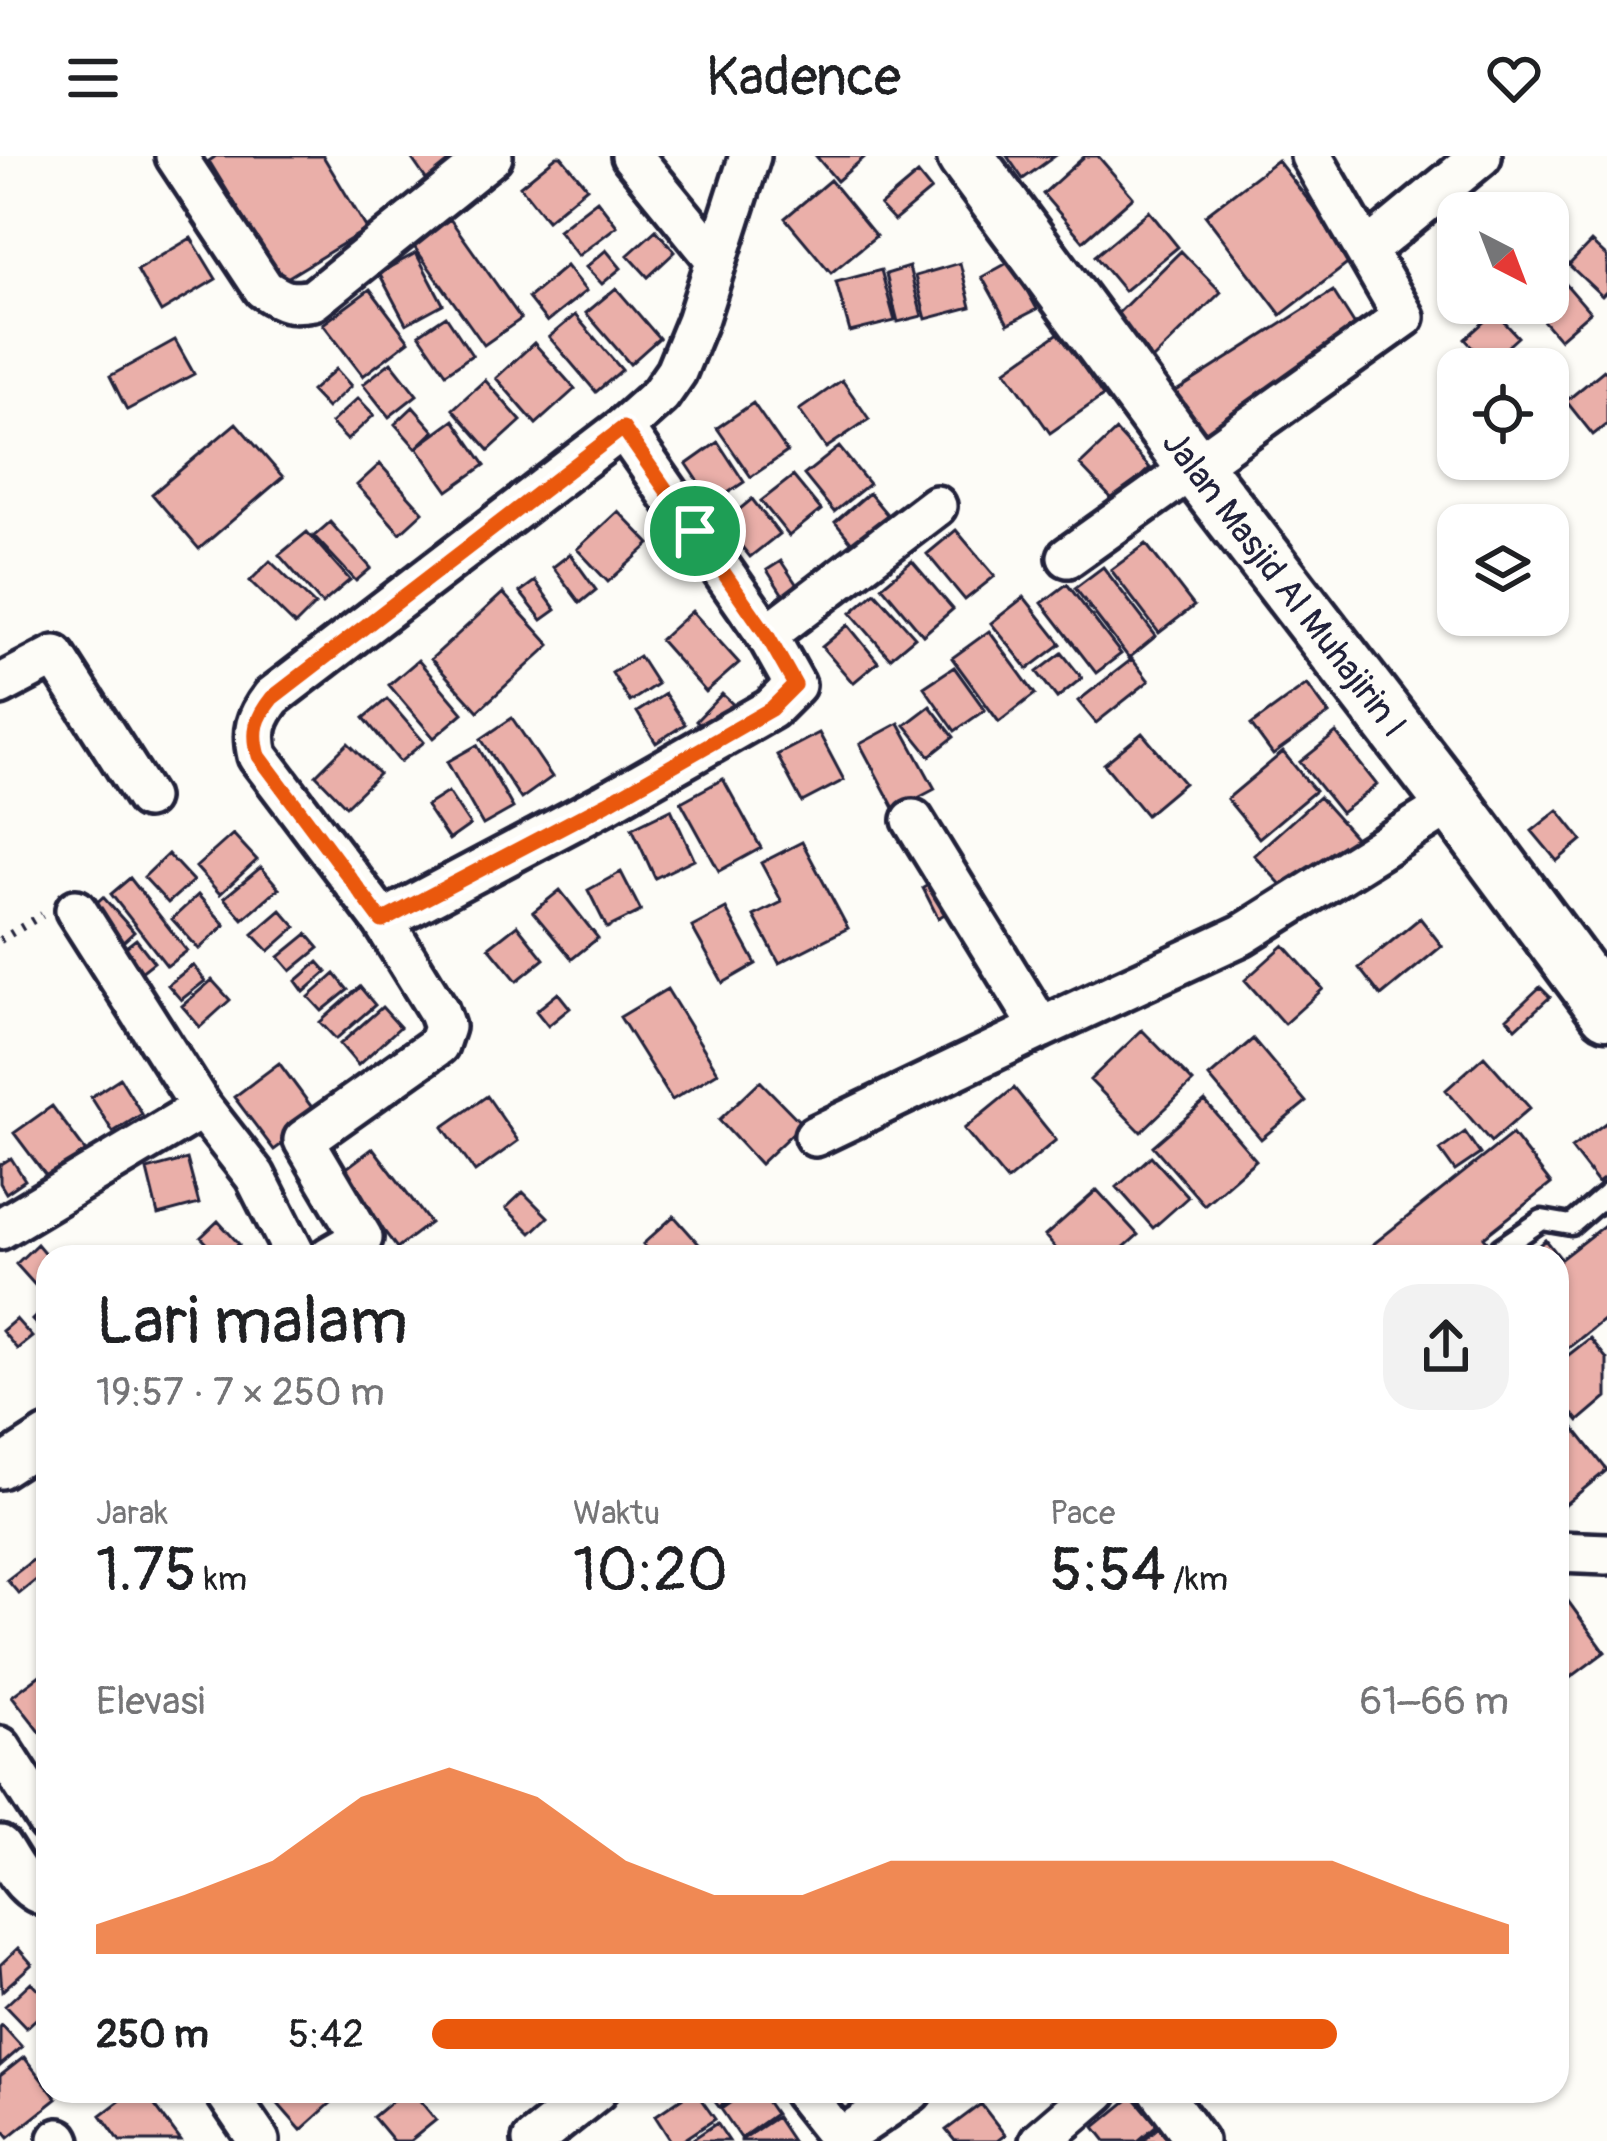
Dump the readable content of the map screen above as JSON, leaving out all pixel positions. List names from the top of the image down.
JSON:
{
  "streets": {
    "street": ["Jalan Masjid Al Muhajirin I"]
  },
  "north": "bottom right",
  "page": {
    "header": "Kadence",
    "heading": ["Lari malam", "19:57 · 7 × 250 m"],
    "stats": [
      ["Jarak", "1.75 km"],
      ["Waktu", "10:20"],
      ["Pace", "5:54 /km"]
    ],
    "chart": ["Elevasi", "61–66 m"],
    "list": [
      {
        "name": "250 m",
        "note": "5:42"
      }
    ]
  }
}
